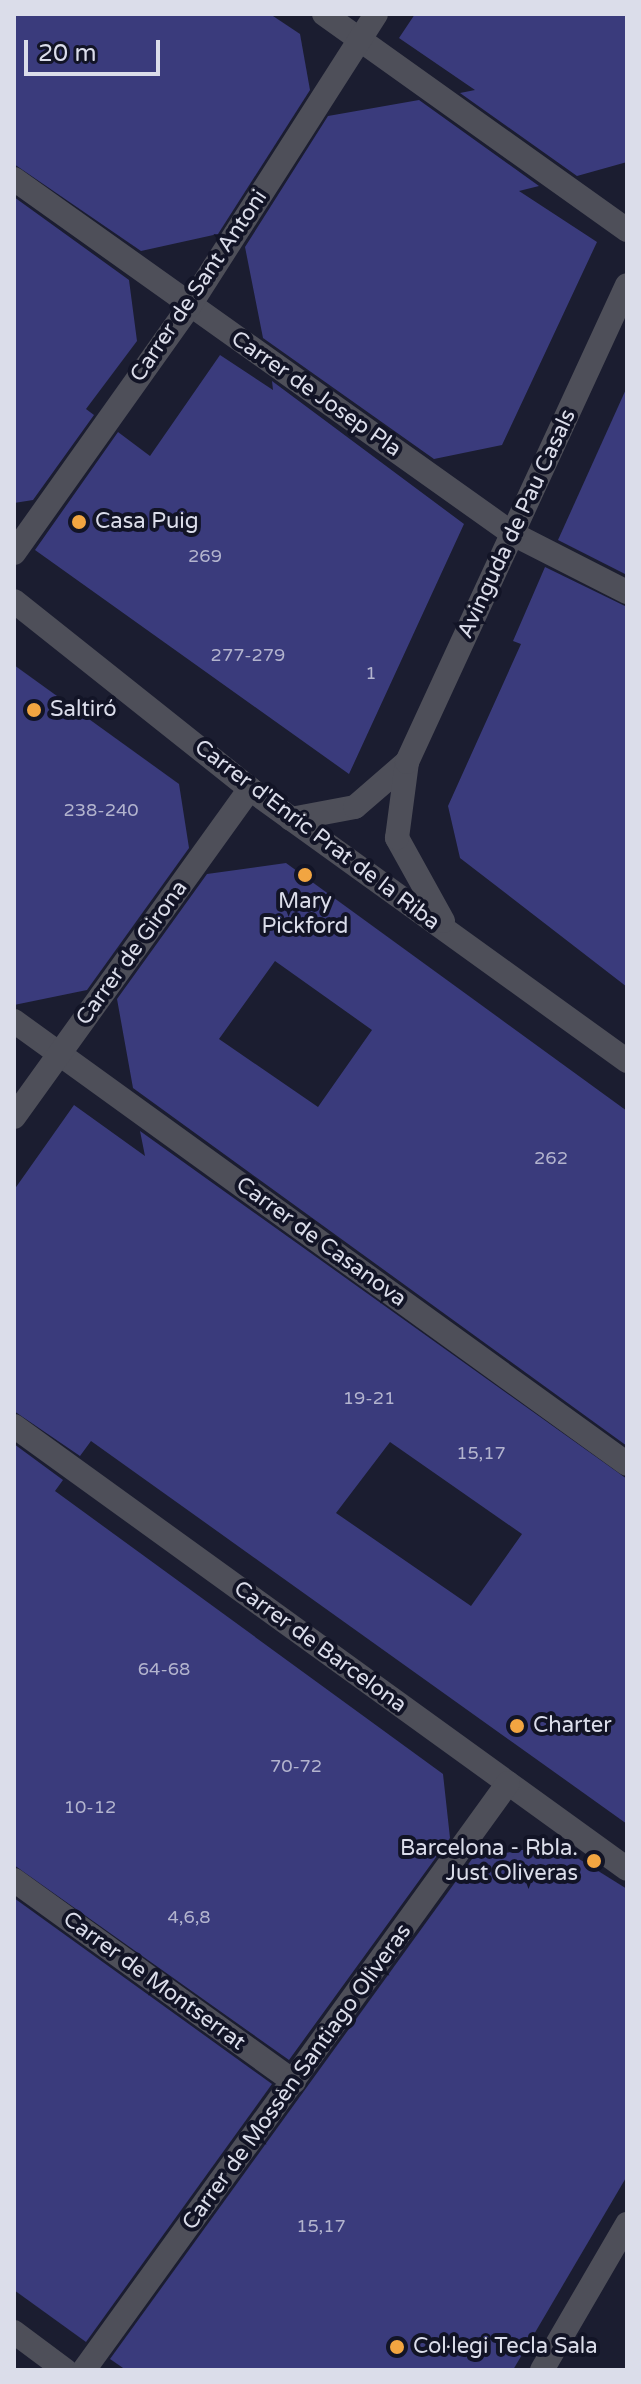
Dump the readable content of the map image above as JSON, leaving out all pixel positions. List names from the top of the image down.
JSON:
{
  "streets": {
    "street": [
      "Carrer de Sant Antoni",
      "Carrer de Josep Pla",
      "Avinguda de Pau Casals",
      "Carrer d'Enric Prat de la Riba",
      "Carrer de Girona",
      "Carrer de Casanova",
      "Carrer de Barcelona",
      "Carrer de Montserrat",
      "Carrer de Mossèn Santiago Oliveras"
    ]
  },
  "crossings": [
    ["Carrer de Sant Antoni", "Carrer de Josep Pla"],
    ["Carrer de Josep Pla", "Avinguda de Pau Casals"],
    ["Avinguda de Pau Casals", "Carrer d'Enric Prat de la Riba"],
    ["Carrer d'Enric Prat de la Riba", "Carrer de Girona"],
    ["Carrer de Girona", "Carrer de Casanova"],
    ["Carrer de Barcelona", "Carrer de Mossèn Santiago Oliveras"],
    ["Carrer de Montserrat", "Carrer de Mossèn Santiago Oliveras"]
  ],
  "places": [
    "Casa Puig",
    "Saltiró",
    "Mary Pickford",
    "Charter",
    "Barcelona - Rbla. Just Oliveras",
    "Col·legi Tecla Sala"
  ],
  "house_numbers": [
    "269",
    "277-279",
    "1",
    "238-240",
    "262",
    "19-21",
    "15,17",
    "64-68",
    "70-72",
    "10-12",
    "4,6,8",
    "15,17"
  ],
  "scale_bar": "20 m"
}
